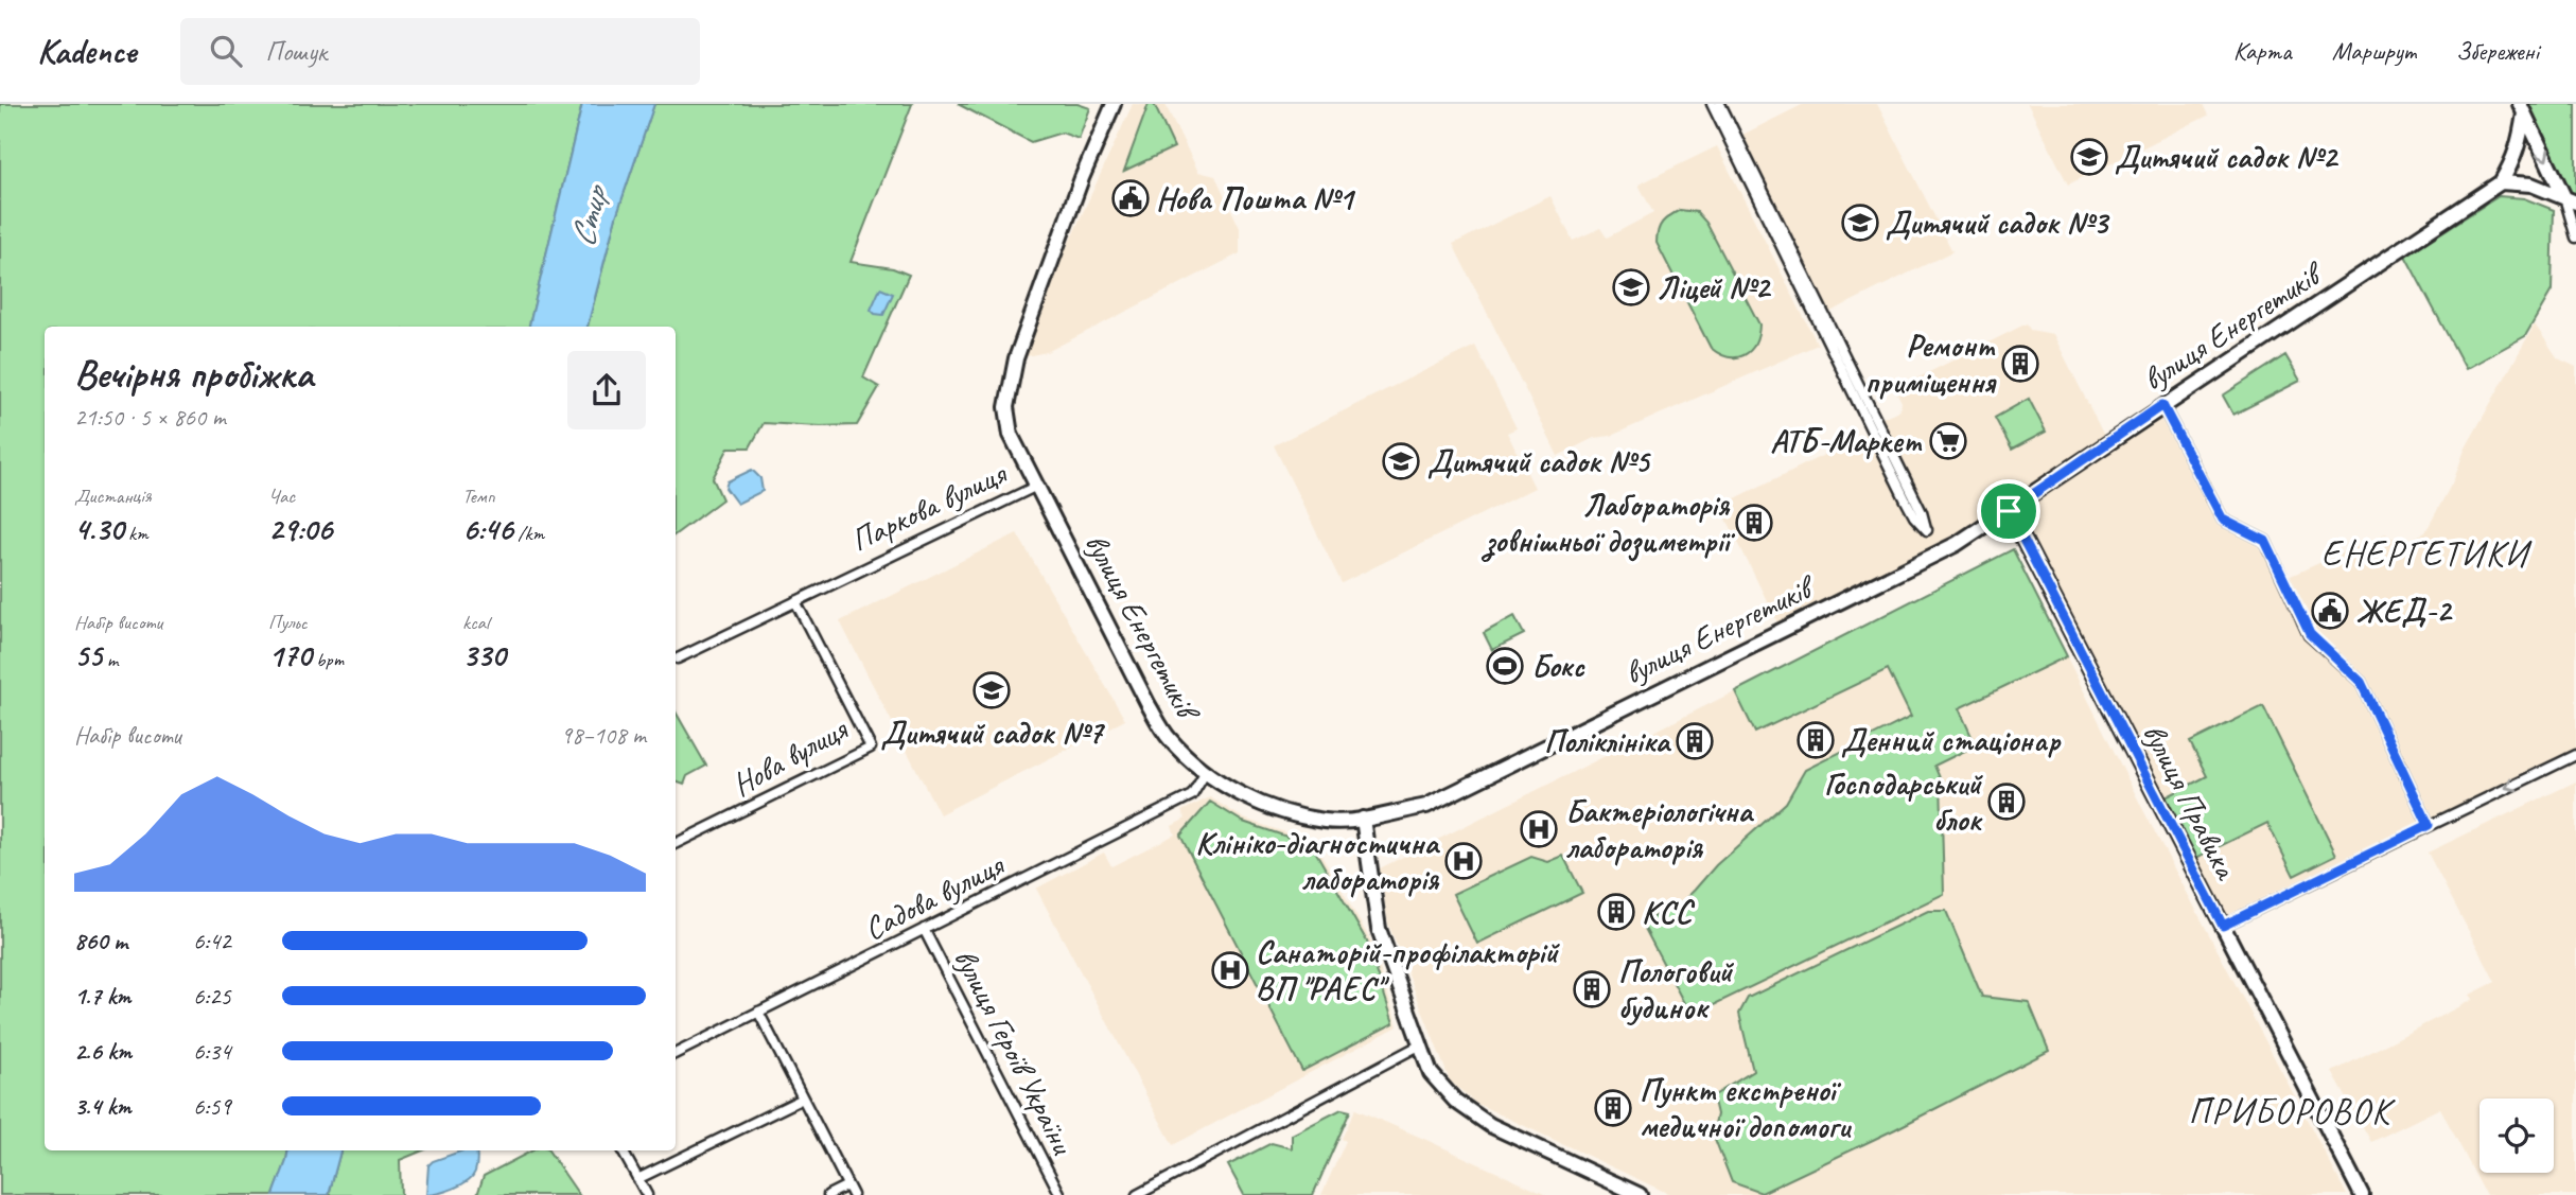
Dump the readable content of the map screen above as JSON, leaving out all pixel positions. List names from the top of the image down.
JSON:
{
  "streets": {
    "street": [
      "вулиця Енергетиків",
      "Паркова вулиця",
      "Нова вулиця",
      "вулиця Правика",
      "Садова вулиця",
      "вулиця Героїв України"
    ]
  },
  "crossings": [
    ["вулиця Енергетиків", "Паркова вулиця"],
    ["вулиця Енергетиків", "вулиця Правика"],
    ["вулиця Енергетиків", "Садова вулиця"],
    ["Паркова вулиця", "Нова вулиця"],
    ["Садова вулиця", "вулиця Героїв України"]
  ],
  "districts": ["ЕНЕРГЕТИКИ", "ПРИБОРОВОК"],
  "water": ["Стир"],
  "places": {
    "school or university": [
      "Дитячий садок №2",
      "Дитячий садок №3",
      "Ліцей №2",
      "Дитячий садок №5",
      "Дитячий садок №7"
    ],
    "public building": ["Нова Пошта №1", "ЖЕД-2"],
    "building": [
      "Ремонт приміщення",
      "Лабораторія зовнішньої дозиметрії",
      "Денний стаціонар",
      "Поліклініка",
      "Господарський блок",
      "КСС",
      "Пологовий будинок",
      "Пункт екстреної медичної допомоги"
    ],
    "supermarket": ["АТБ-Маркет"],
    "sports": ["Бокс"],
    "hospital": ["Бактеріологічна лабораторія", "Клініко-діагностична лабораторія", "Санаторій-профілакторій ВП \"РАЕС\""]
  },
  "page": {
    "header": "Kadence",
    "search": "Пошук",
    "nav": ["Карта", "Маршрут", "Збережені"],
    "heading": ["Вечірня пробіжка", "21:50 · 5 × 860 m"],
    "stats": [
      ["Дистанція", "4.30 km"],
      ["Час", "29:06"],
      ["Темп", "6:46 /km"],
      ["Набір висоти", "55 m"],
      ["Пульс", "170 bpm"],
      ["kcal", "330"]
    ],
    "chart": ["Набір висоти", "98–108 m"],
    "list": [
      {
        "name": "860 m",
        "note": "6:42"
      },
      {
        "name": "1.7 km",
        "note": "6:25"
      },
      {
        "name": "2.6 km",
        "note": "6:34"
      },
      {
        "name": "3.4 km",
        "note": "6:59"
      }
    ]
  }
}
